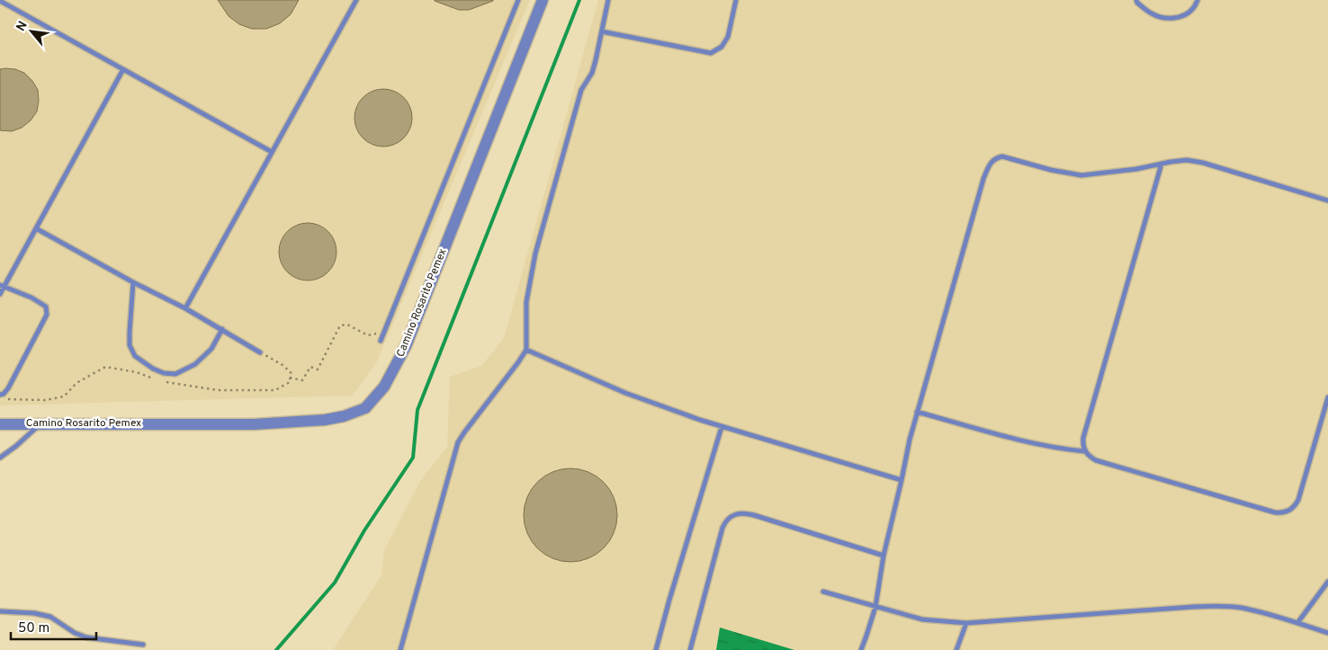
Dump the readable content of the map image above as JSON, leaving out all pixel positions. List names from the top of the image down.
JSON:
{
  "streets": {
    "street": ["Camino Rosarito Pemex"]
  },
  "scale_bar": "50 m",
  "north": "top left"
}
